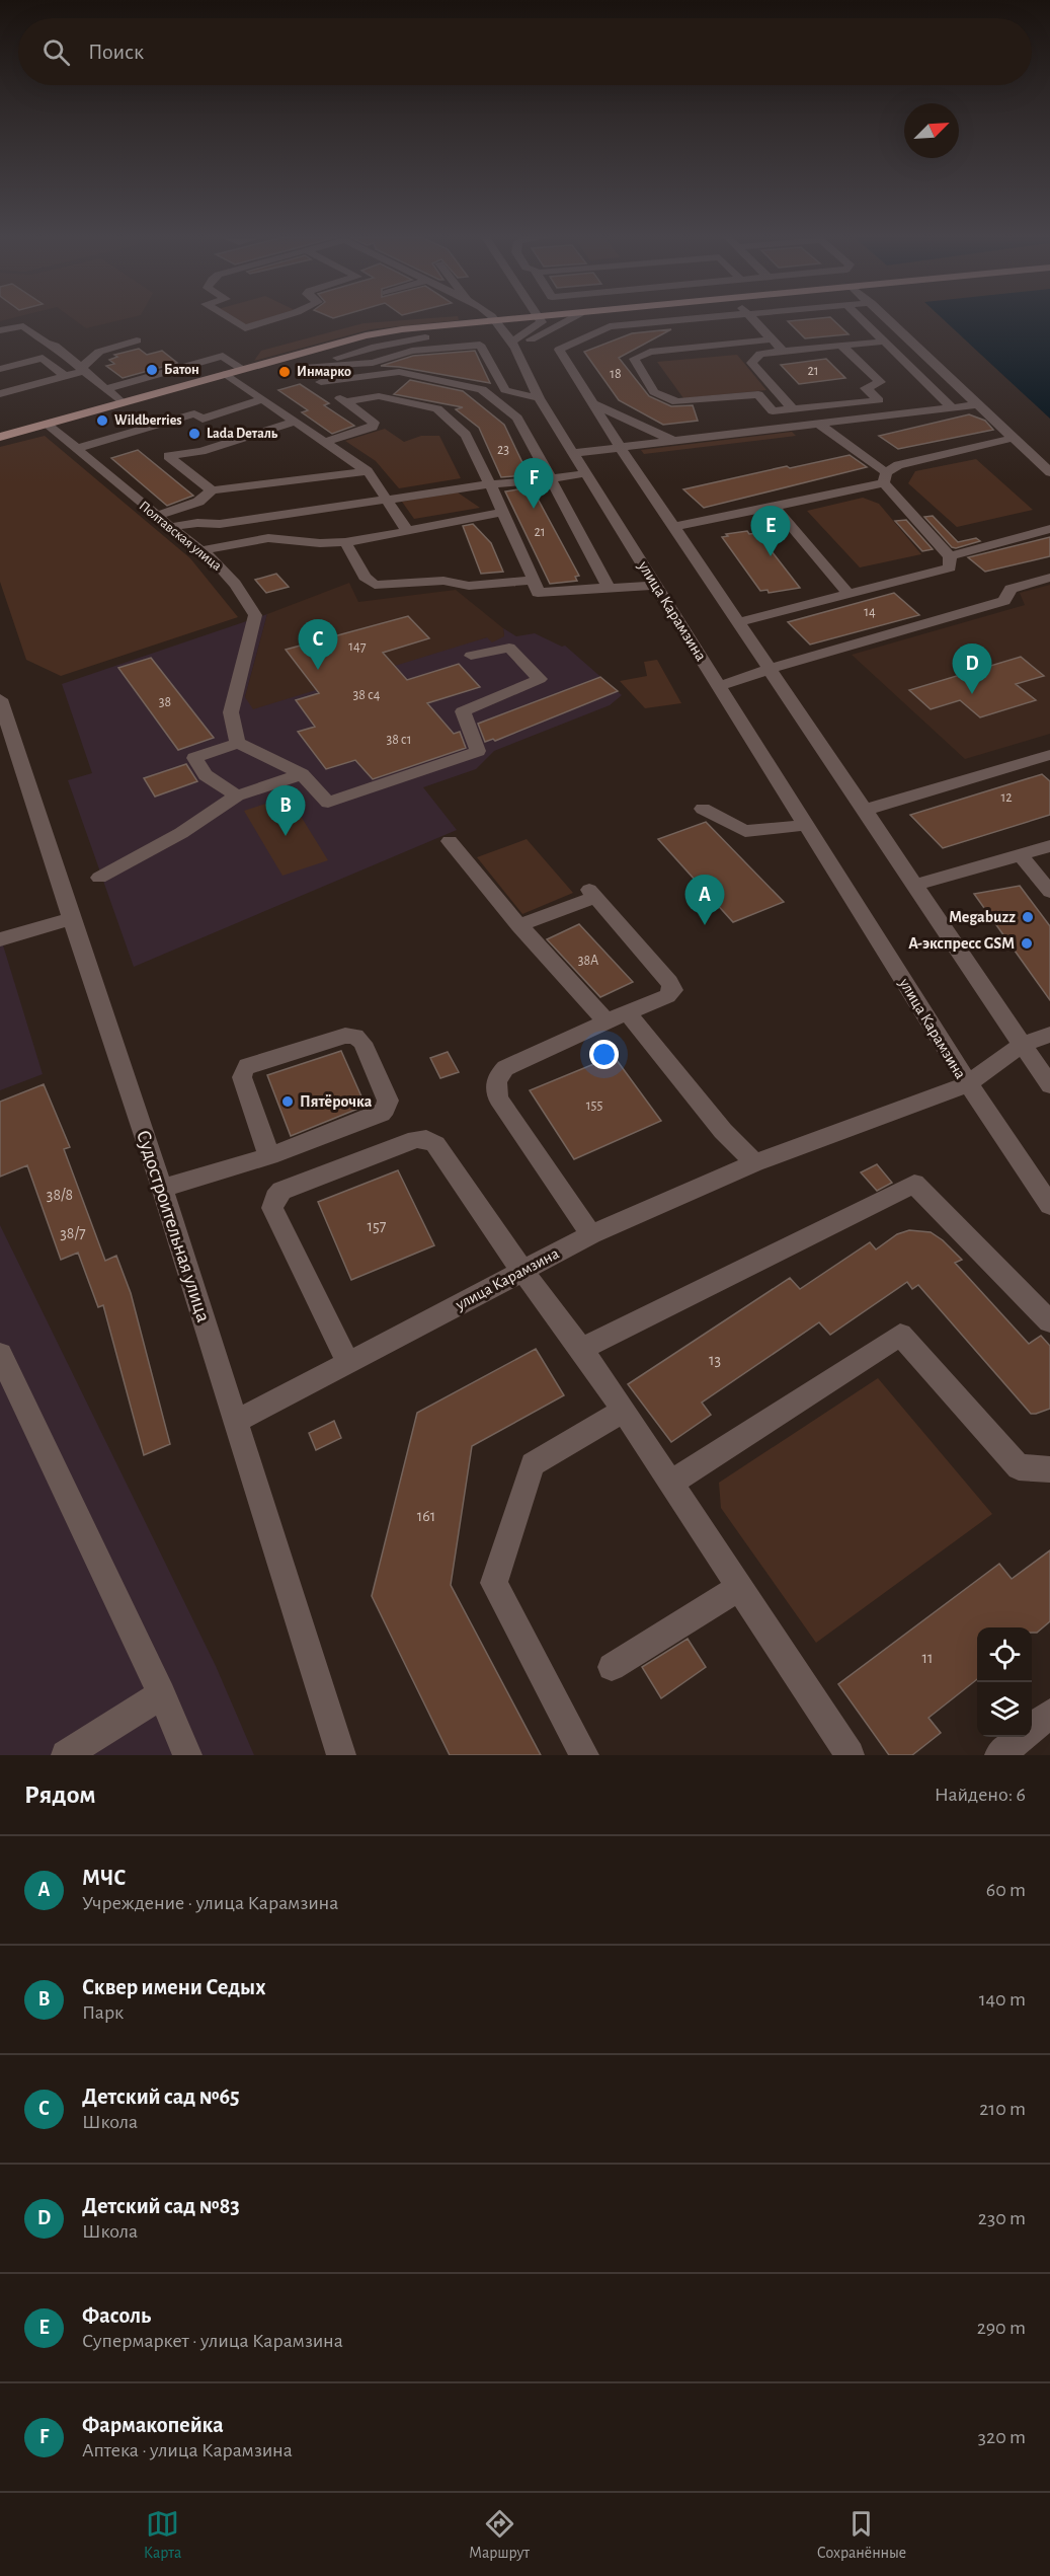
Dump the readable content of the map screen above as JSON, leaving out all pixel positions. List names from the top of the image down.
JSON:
{
  "streets": {
    "street": ["Полтавская улица", "улица Карамзина", "Судостроительная улица"]
  },
  "crossings": [
    ["улица Карамзина", "Судостроительная улица"]
  ],
  "places": [
    "Батон",
    "Инмарко",
    "Wildberries",
    "Lada Dеталь",
    "Megabuzz",
    "А-экспресс GSM",
    "Пятёрочка"
  ],
  "house_numbers": [
    "21",
    "18",
    "23",
    "21",
    "14",
    "147",
    "38 с4",
    "38",
    "38 с1",
    "12",
    "38А",
    "155",
    "38/8",
    "157",
    "38/7",
    "13",
    "161",
    "11"
  ],
  "north": "top right",
  "page": {
    "search": "Поиск",
    "pins": [
      "F",
      "E",
      "C",
      "D",
      "B",
      "A"
    ],
    "heading": ["Рядом", "Найдено: 6"],
    "list": [
      {
        "mark": "A",
        "name": "МЧС",
        "note": "Учреждение · улица Карамзина",
        "value": "60 m"
      },
      {
        "mark": "B",
        "name": "Сквер имени Седых",
        "note": "Парк",
        "value": "140 m"
      },
      {
        "mark": "C",
        "name": "Детский сад №65",
        "note": "Школа",
        "value": "210 m"
      },
      {
        "mark": "D",
        "name": "Детский сад №83",
        "note": "Школа",
        "value": "230 m"
      },
      {
        "mark": "E",
        "name": "Фасоль",
        "note": "Супермаркет · улица Карамзина",
        "value": "290 m"
      },
      {
        "mark": "F",
        "name": "Фармакопейка",
        "note": "Аптека · улица Карамзина",
        "value": "320 m"
      }
    ],
    "nav": ["Карта", "Маршрут", "Сохранённые"]
  }
}
